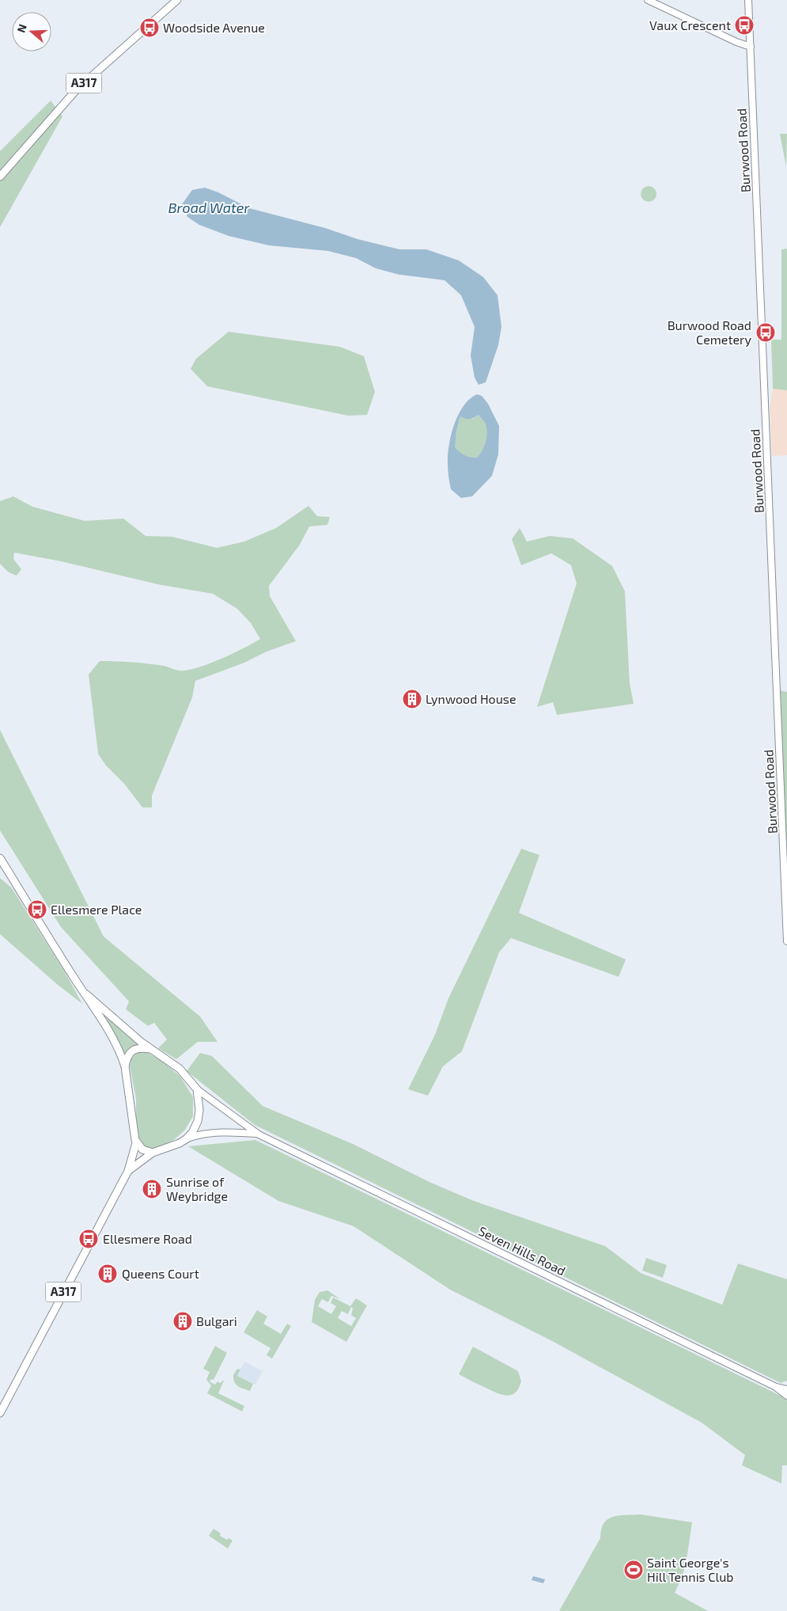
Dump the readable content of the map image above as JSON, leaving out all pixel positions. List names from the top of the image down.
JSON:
{
  "streets": {
    "main road": ["A317"],
    "street": ["Burwood Road", "Seven Hills Road"]
  },
  "crossings": [
    ["A317", "Seven Hills Road"]
  ],
  "water": ["Broad Water"],
  "places": {
    "bus stop": [
      "Vaux Crescent",
      "Woodside Avenue",
      "Burwood Road Cemetery",
      "Ellesmere Place",
      "Ellesmere Road"
    ],
    "building": [
      "Lynwood House",
      "Sunrise of Weybridge",
      "Queens Court",
      "Bulgari"
    ],
    "sports": ["Saint George's Hill Tennis Club"]
  },
  "north": "left"
}
